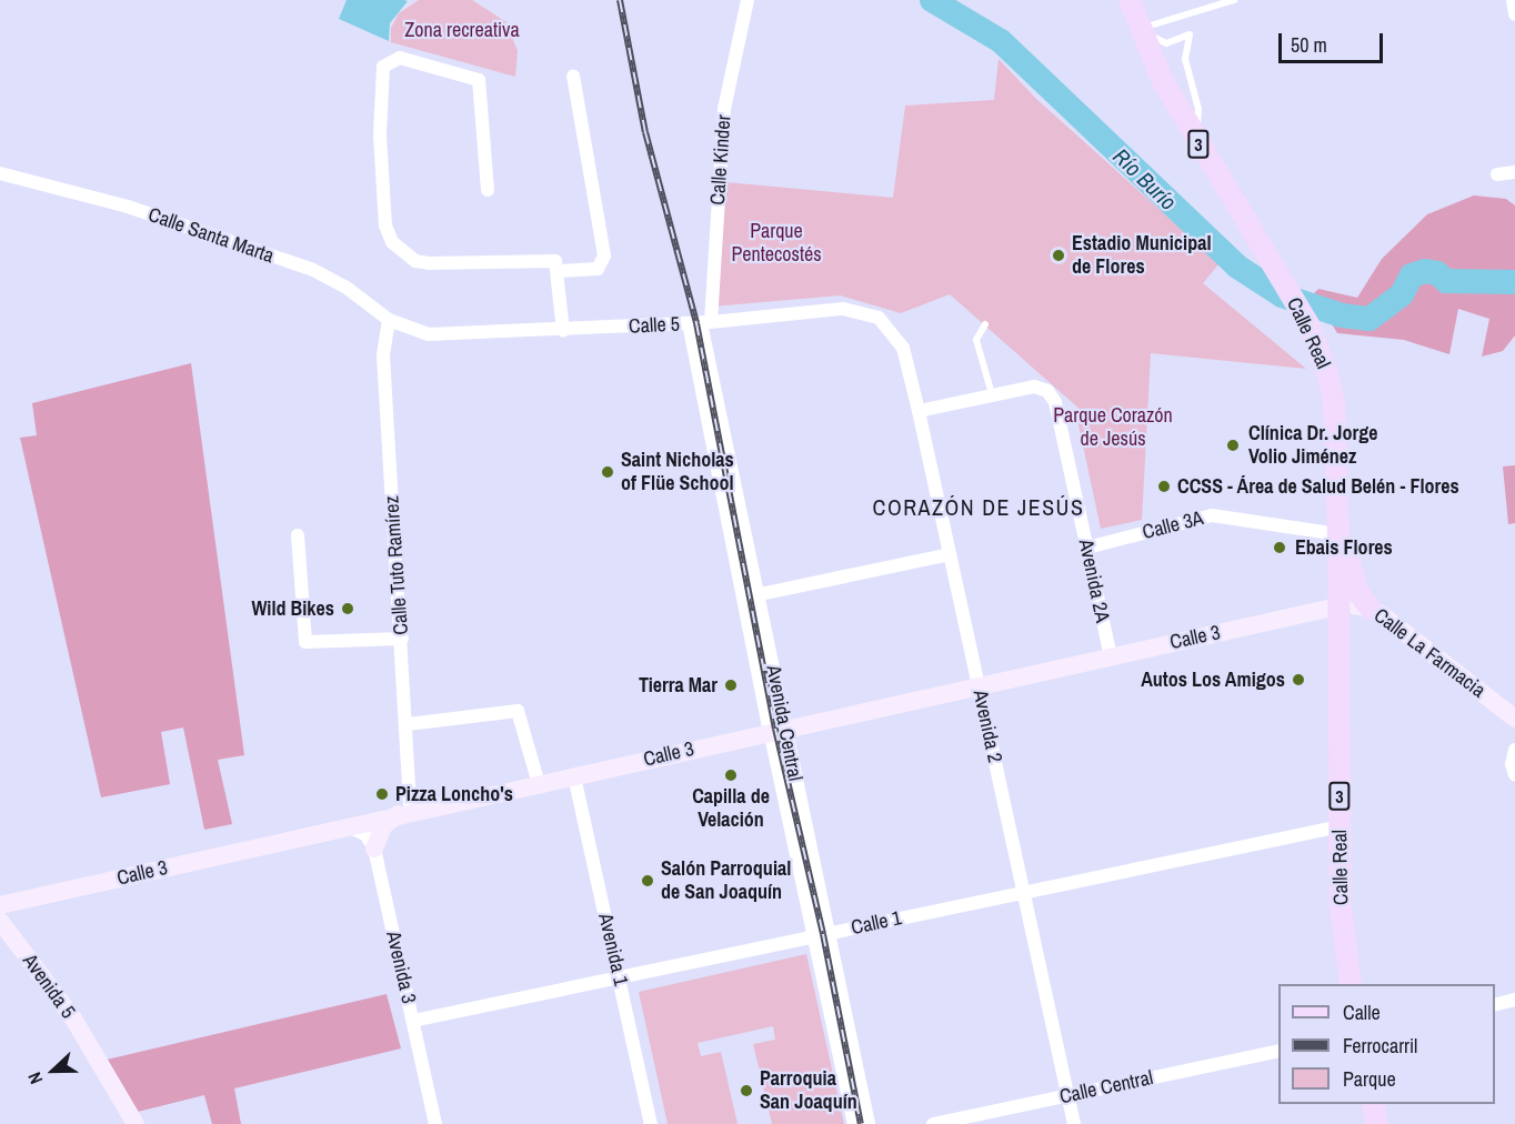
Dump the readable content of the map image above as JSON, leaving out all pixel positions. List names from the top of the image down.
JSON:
{
  "streets": {
    "main road": [
      "3",
      "Calle Real",
      "Calle 3",
      "Calle La Farmacia",
      "Avenida 5"
    ],
    "street": [
      "Calle Kinder",
      "Calle Santa Marta",
      "Calle 5",
      "Calle 3A",
      "Calle Tuto Ramírez",
      "Avenida 2A",
      "Avenida Central",
      "Avenida 2",
      "Calle 1",
      "Avenida 1",
      "Avenida 3",
      "Calle Central"
    ]
  },
  "crossings": [
    ["Calle Kinder", "Calle 5"],
    ["Calle Kinder", "Avenida Central"],
    ["Calle Santa Marta", "Calle 5"],
    ["Calle Santa Marta", "Calle Tuto Ramírez"],
    ["Calle 5", "Avenida Central"],
    ["Calle 5", "Avenida 2"],
    ["Calle Real", "Calle 3A"],
    ["Calle Real", "Calle 3"],
    ["Calle Real", "Calle La Farmacia"],
    ["Calle Real", "Calle 1"],
    ["Calle 3A", "Avenida 2A"],
    ["Calle Tuto Ramírez", "Calle 3"],
    ["Avenida 2A", "Calle 3"],
    ["Calle 3", "Calle La Farmacia"],
    ["Calle 3", "Avenida Central"],
    ["Calle 3", "Avenida 2"],
    ["Calle 3", "Avenida 1"],
    ["Avenida Central", "Calle 1"],
    ["Avenida 2", "Calle 1"],
    ["Avenida 2", "Calle Central"],
    ["Calle 1", "Avenida 1"],
    ["Calle 1", "Avenida 3"]
  ],
  "districts": ["CORAZÓN DE JESÚS"],
  "water": ["Río Burío"],
  "parks": ["Zona recreativa", "Parque Pentecostés", "Parque Corazón de Jesús"],
  "places": [
    "Estadio Municipal de Flores",
    "Clínica Dr. Jorge Volio Jiménez",
    "Saint Nicholas of Flüe School",
    "CCSS - Área de Salud Belén - Flores",
    "Ebais Flores",
    "Wild Bikes",
    "Autos Los Amigos",
    "Tierra Mar",
    "Capilla de Velación",
    "Pizza Loncho's",
    "Salón Parroquial de San Joaquín",
    "Parroquia San Joaquín"
  ],
  "legend": ["Calle", "Ferrocarril", "Parque"],
  "scale_bar": "50 m",
  "north": "left"
}
